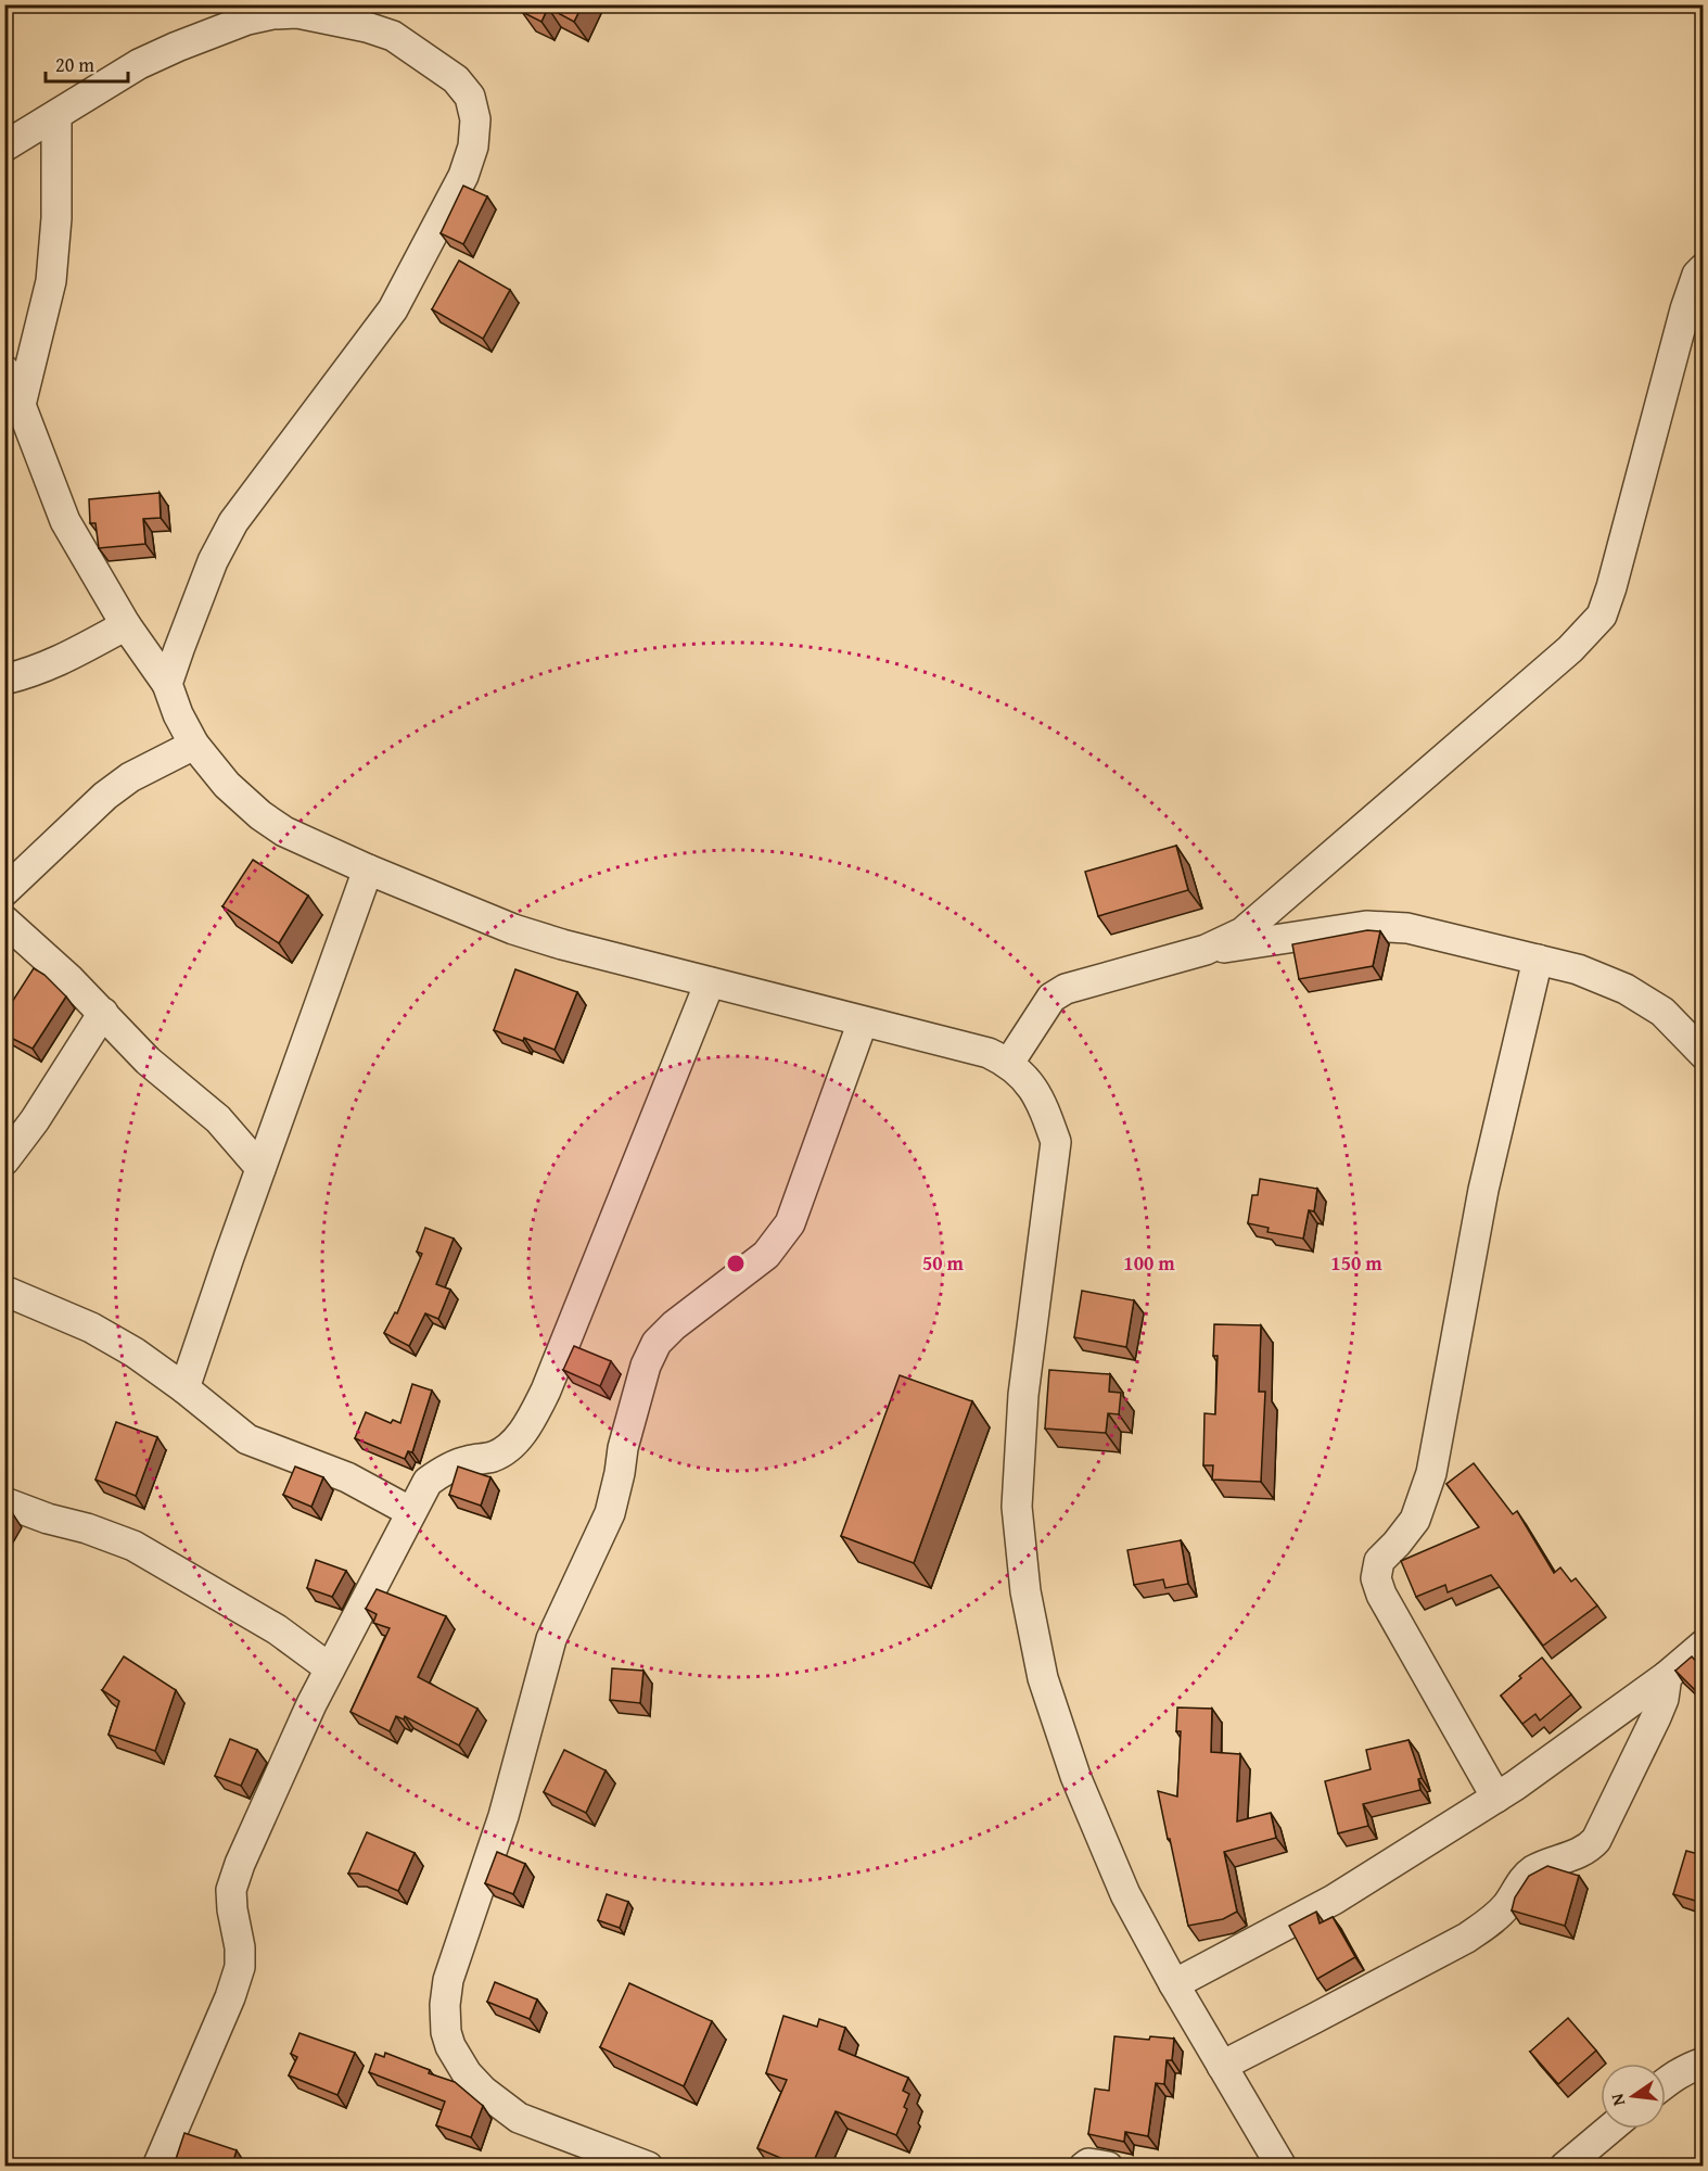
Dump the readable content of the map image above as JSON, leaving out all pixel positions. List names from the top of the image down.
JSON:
{
  "scale_bar": "20 m",
  "north": "left",
  "rings": ["50 m", "100 m", "150 m"]
}
